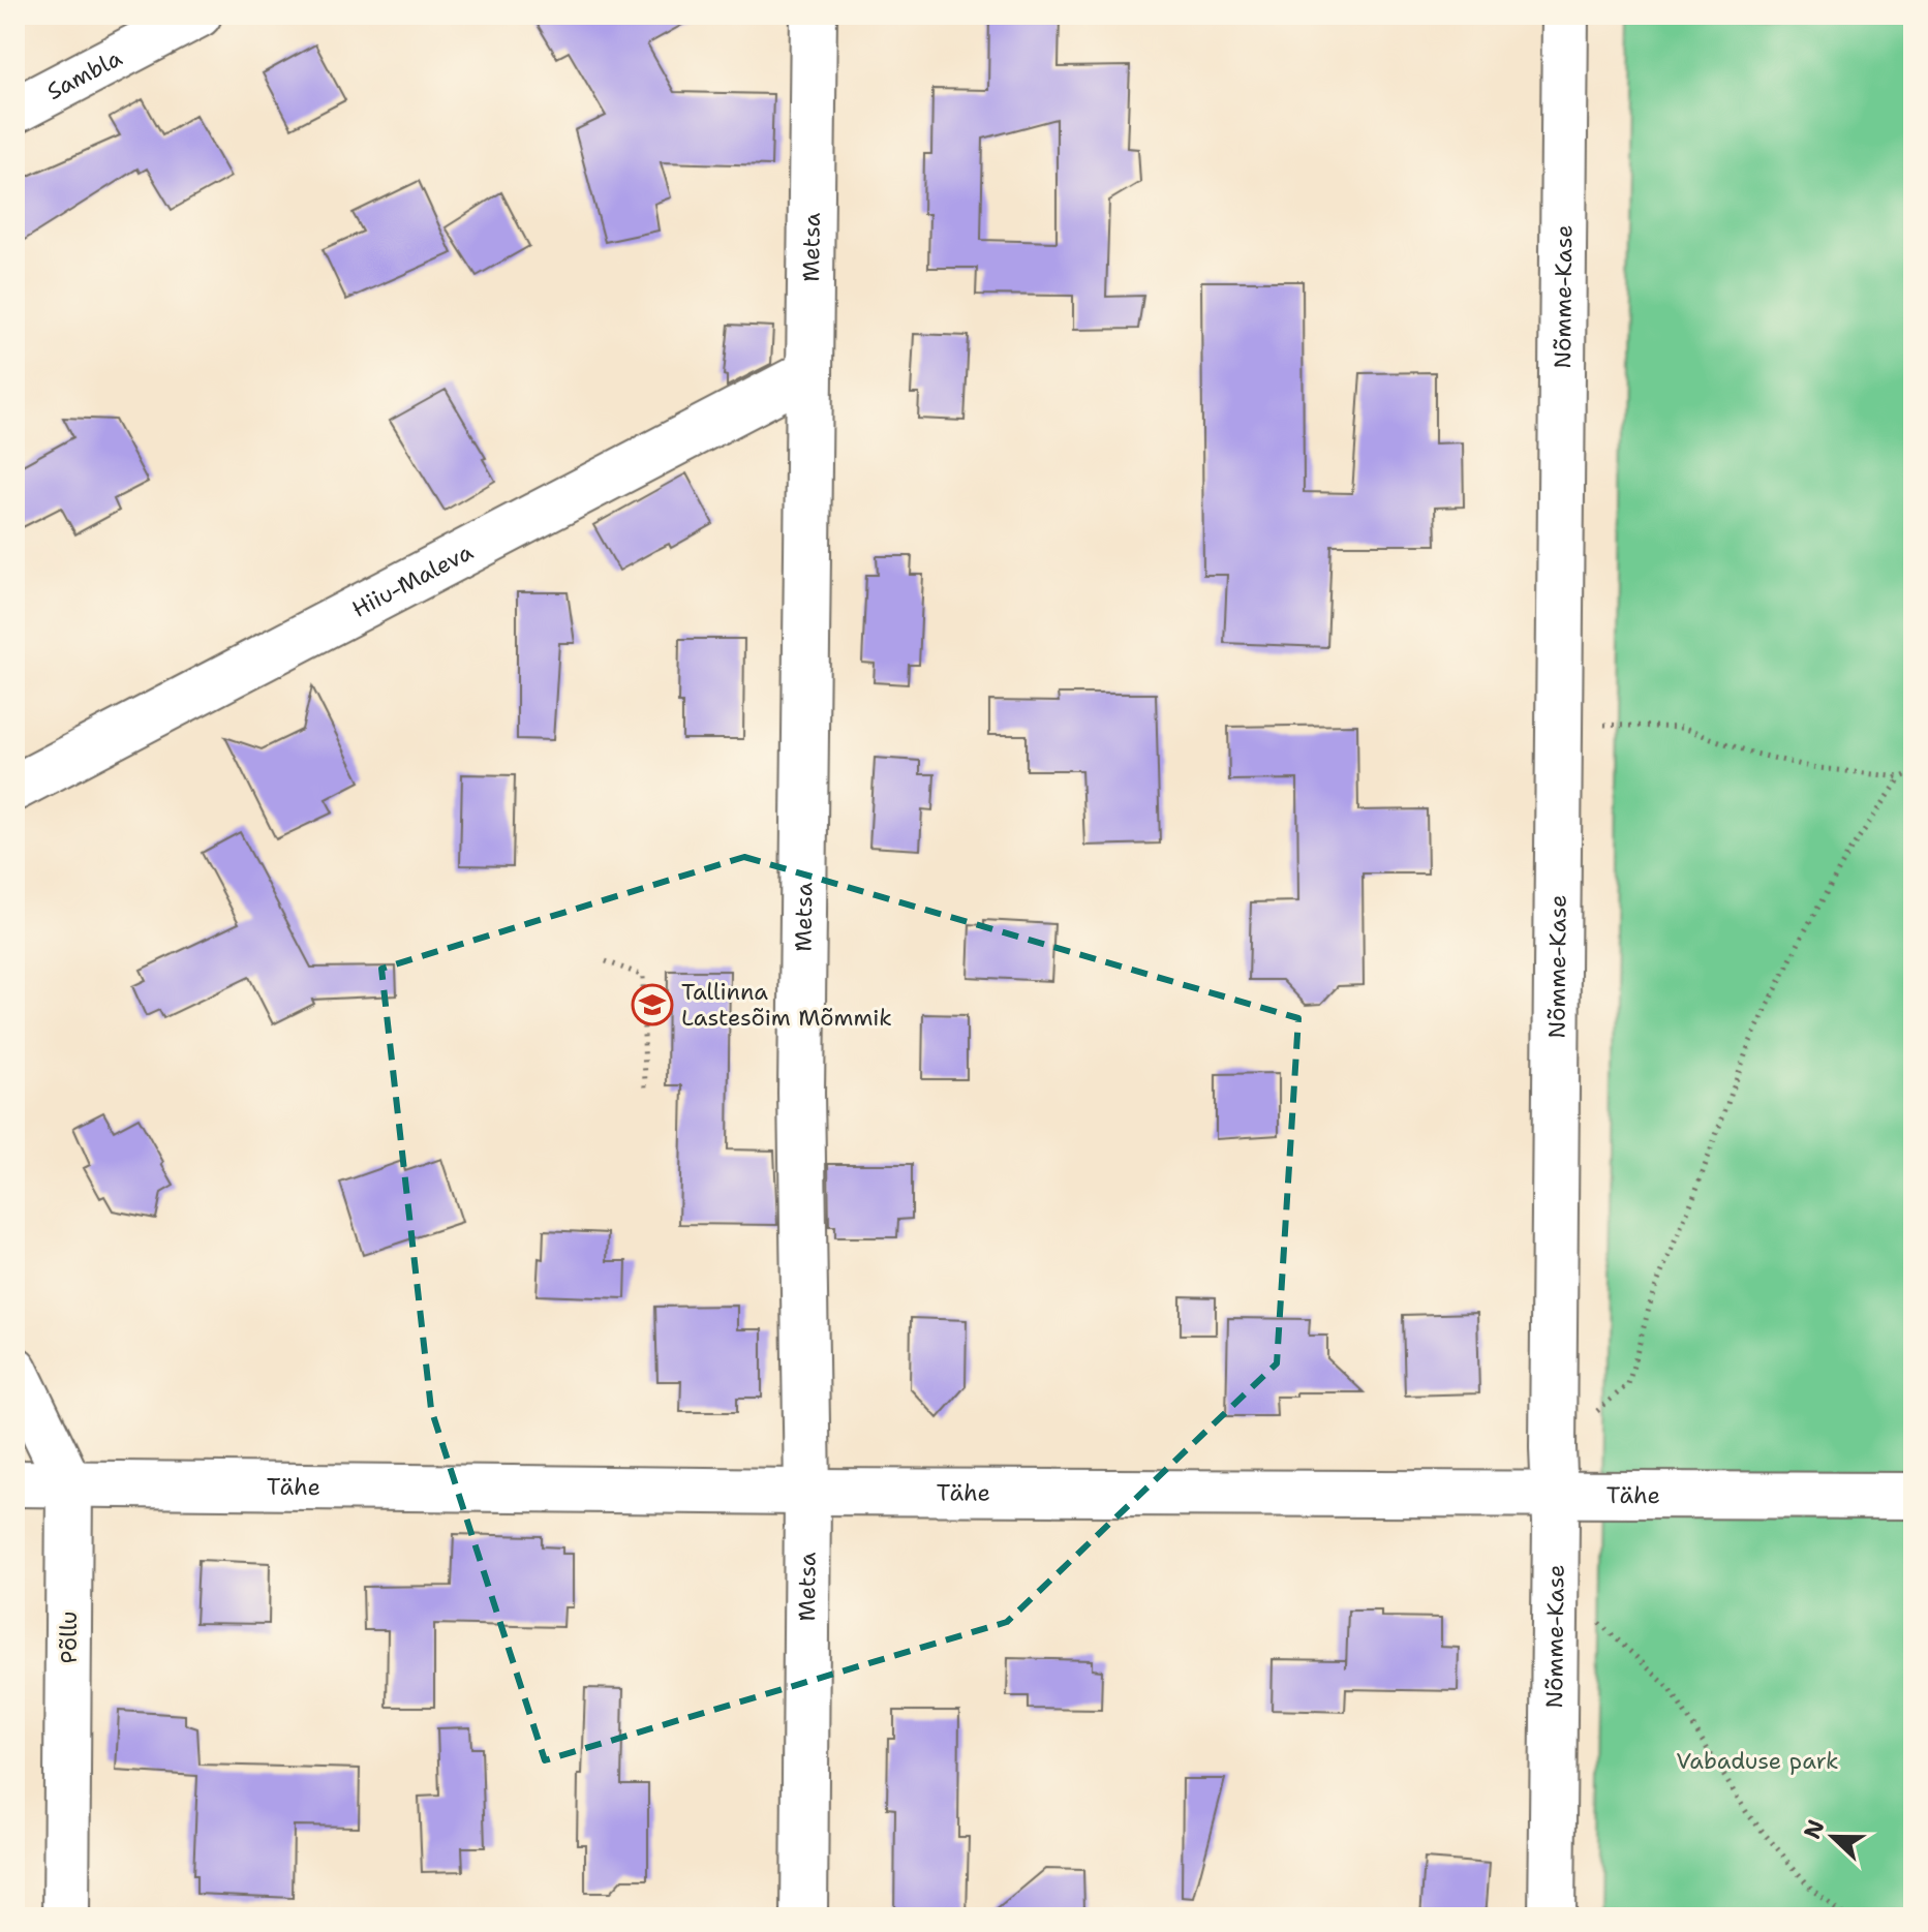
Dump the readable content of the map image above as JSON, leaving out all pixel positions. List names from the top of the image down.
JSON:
{
  "streets": {
    "street": [
      "Sambla",
      "Metsa",
      "Nõmme-Kase",
      "Hiiu-Maleva",
      "Tähe",
      "Põllu"
    ]
  },
  "crossings": [
    ["Metsa", "Hiiu-Maleva"],
    ["Metsa", "Tähe"],
    ["Nõmme-Kase", "Tähe"],
    ["Tähe", "Põllu"]
  ],
  "parks": ["Vabaduse park"],
  "places": {
    "school or university": ["Tallinna Lastesõim Mõmmik"]
  },
  "north": "left"
}
